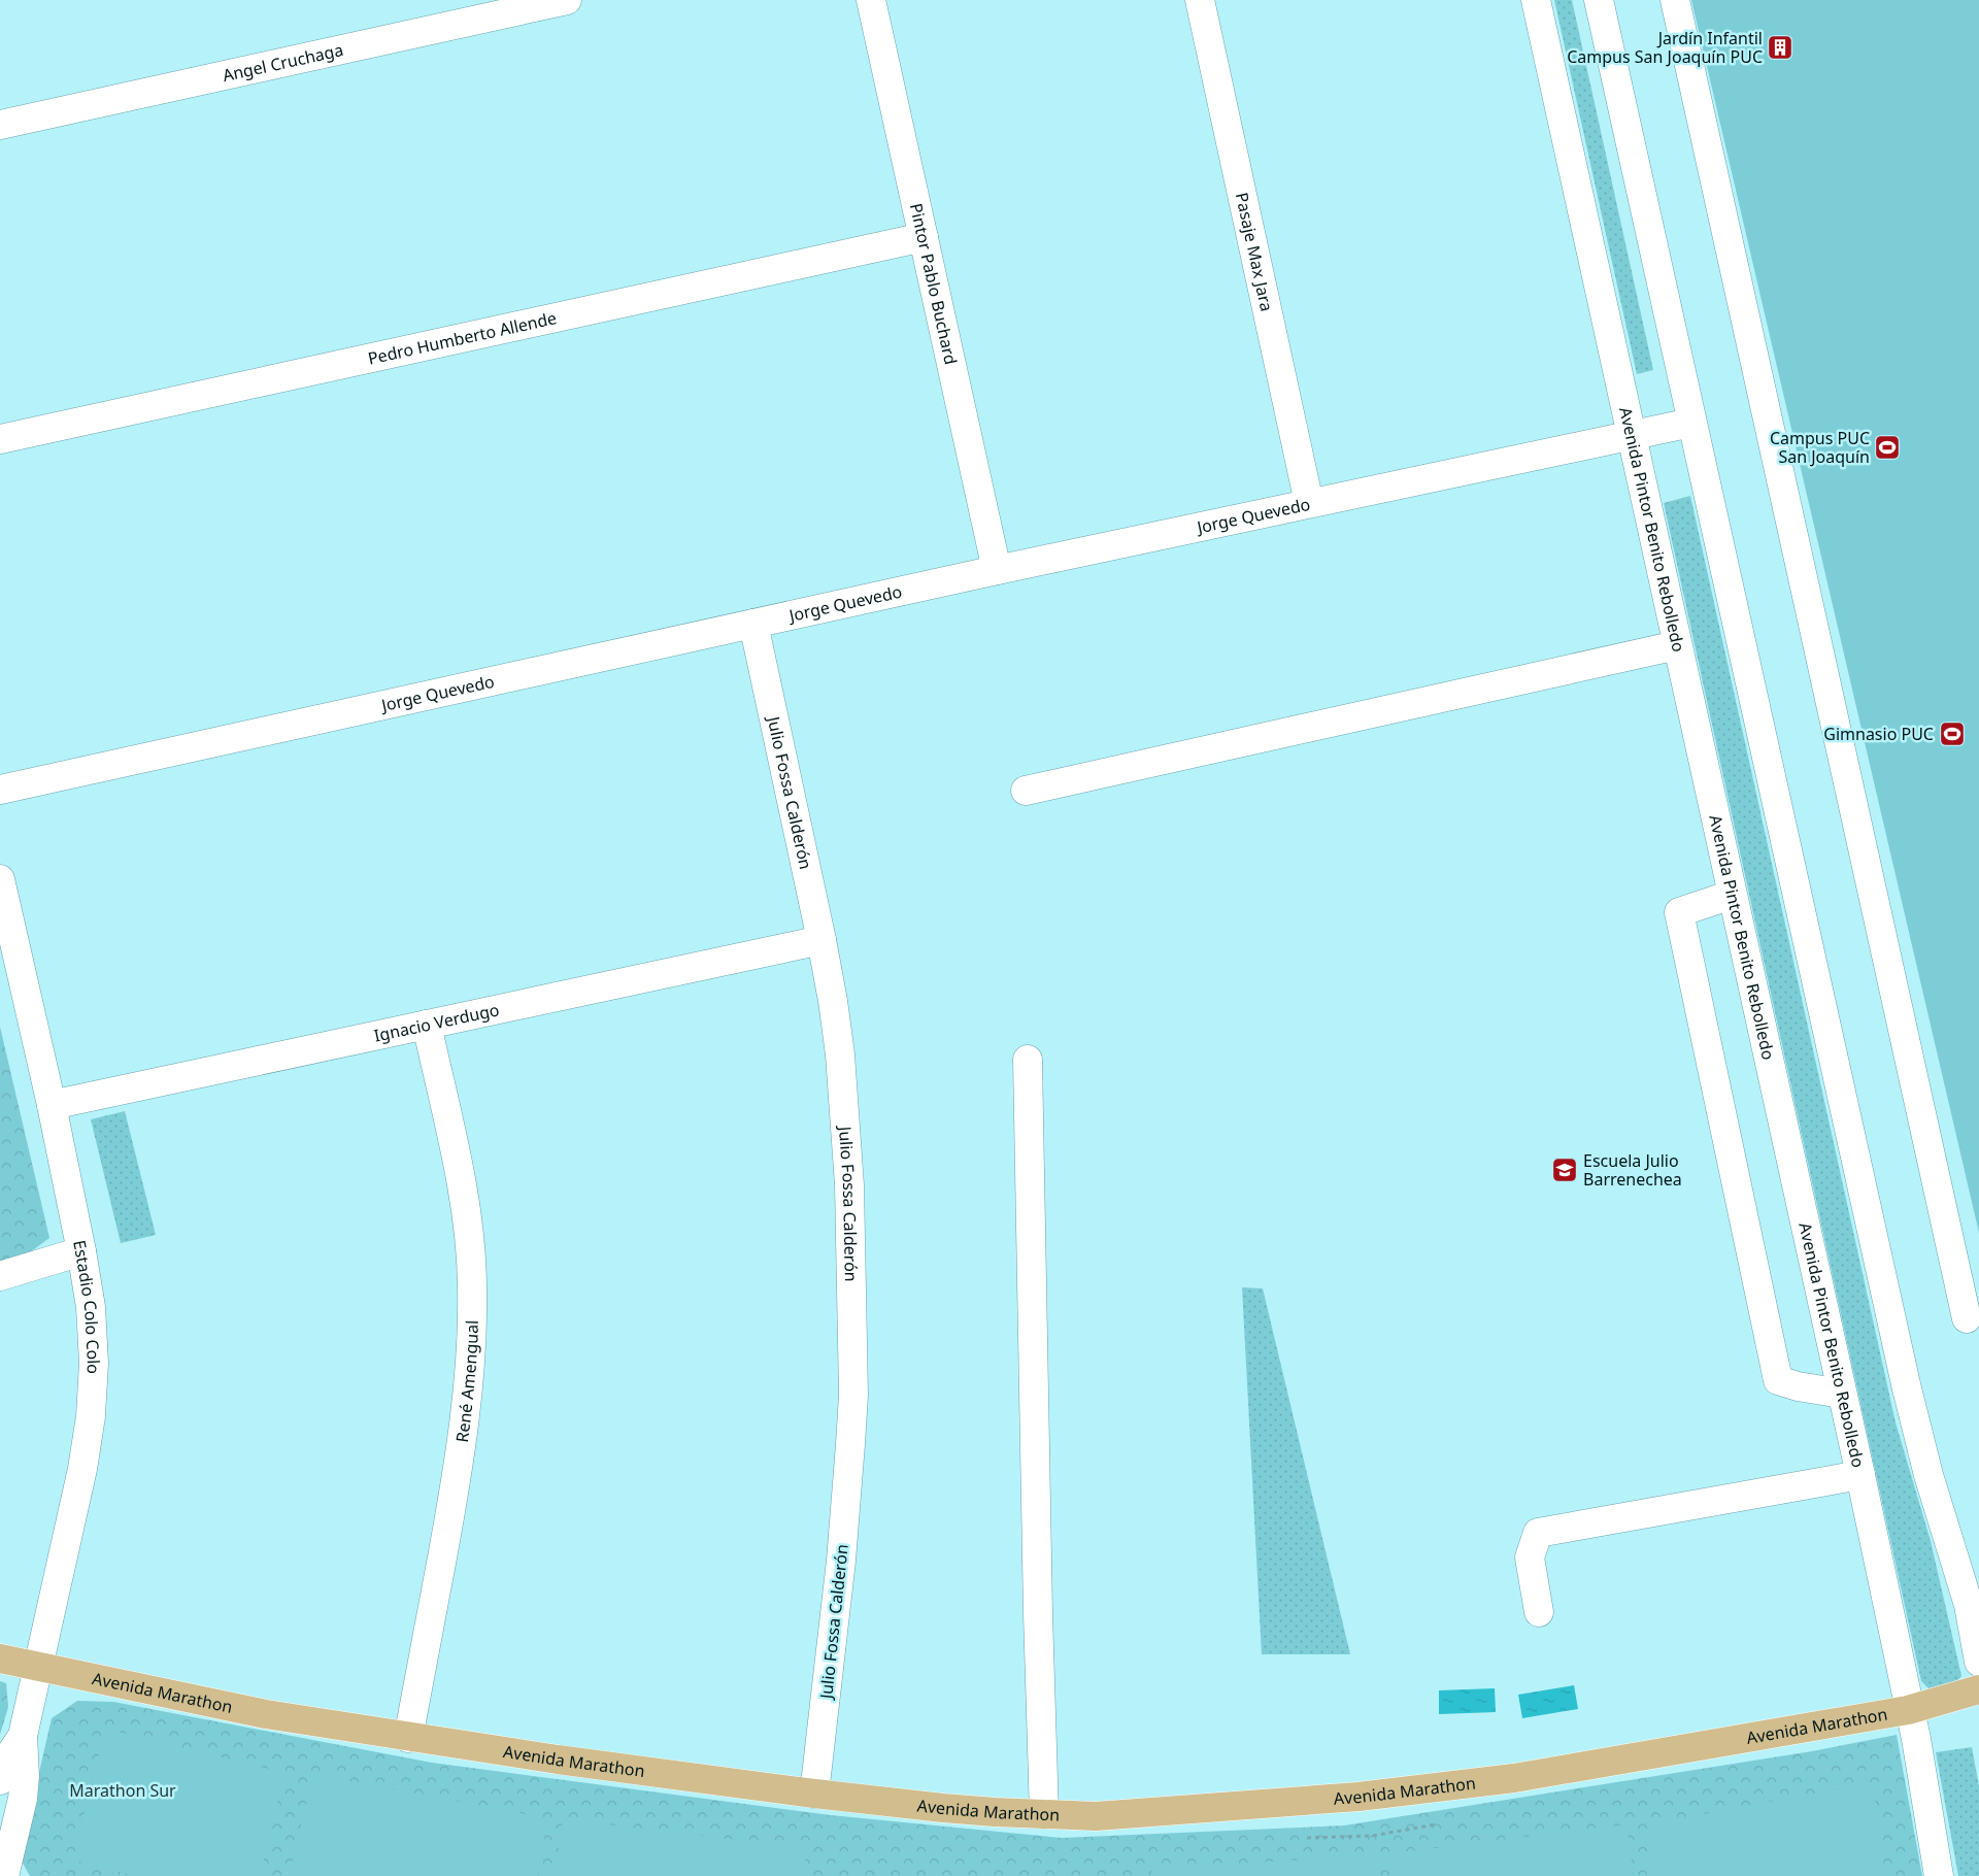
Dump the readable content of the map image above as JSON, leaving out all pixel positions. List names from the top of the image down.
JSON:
{
  "streets": {
    "main road": ["Avenida Marathon"],
    "street": [
      "Angel Cruchaga",
      "Pasaje Max Jara",
      "Pintor Pablo Buchard",
      "Pedro Humberto Allende",
      "Jorge Quevedo",
      "Avenida Pintor Benito Rebolledo",
      "Julio Fossa Calderón",
      "Ignacio Verdugo",
      "Estadio Colo Colo",
      "René Amengual"
    ]
  },
  "crossings": [
    ["Pasaje Max Jara", "Jorge Quevedo"],
    ["Pintor Pablo Buchard", "Pedro Humberto Allende"],
    ["Pintor Pablo Buchard", "Jorge Quevedo"],
    ["Jorge Quevedo", "Avenida Pintor Benito Rebolledo"],
    ["Jorge Quevedo", "Julio Fossa Calderón"],
    ["Avenida Pintor Benito Rebolledo", "Avenida Marathon"],
    ["Julio Fossa Calderón", "Ignacio Verdugo"],
    ["Julio Fossa Calderón", "Avenida Marathon"],
    ["Ignacio Verdugo", "Estadio Colo Colo"],
    ["Ignacio Verdugo", "René Amengual"],
    ["Estadio Colo Colo", "Avenida Marathon"],
    ["René Amengual", "Avenida Marathon"]
  ],
  "parks": ["Marathon Sur"],
  "places": {
    "building": ["Jardín Infantil Campus San Joaquín PUC"],
    "sports": ["Campus PUC San Joaquín", "Gimnasio PUC"],
    "school or university": ["Escuela Julio Barrenechea"]
  }
}
